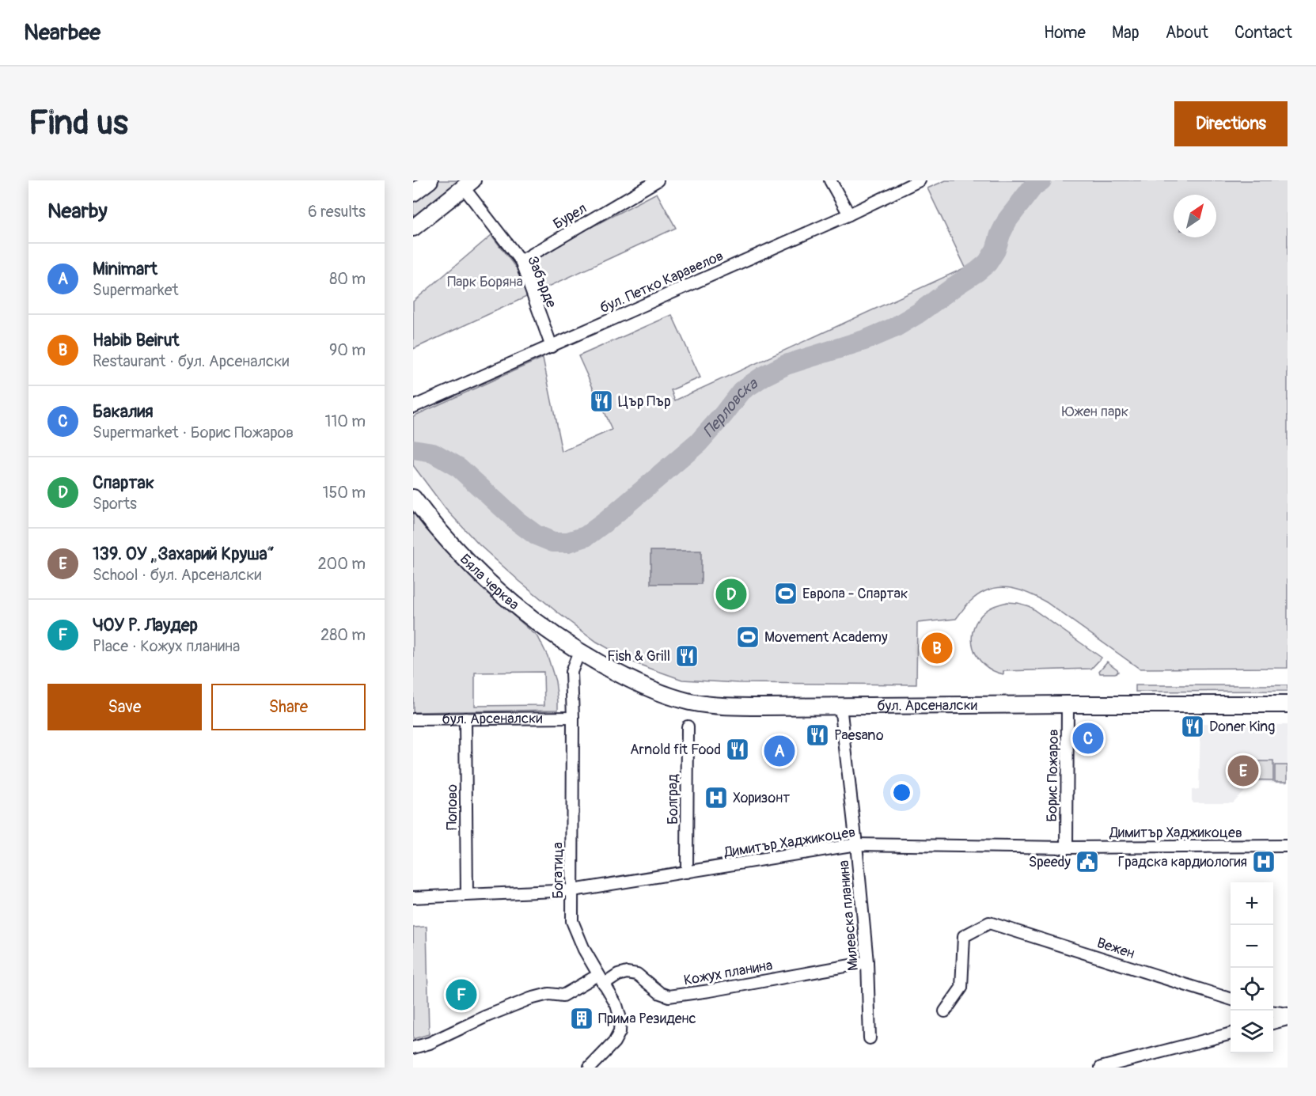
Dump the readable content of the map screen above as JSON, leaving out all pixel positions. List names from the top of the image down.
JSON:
{
  "streets": {
    "street": [
      "Бурел",
      "Забърде",
      "бул. Петко Каравелов",
      "Бяла черква",
      "бул. Арсеналски",
      "Борис Пожаров",
      "Болград",
      "Попово",
      "Димитър Хаджикоцев",
      "Богатица",
      "Милевска планина",
      "Вежен",
      "Кожух планина"
    ]
  },
  "crossings": [
    ["Бурел", "Забърде"],
    ["Забърде", "бул. Петко Каравелов"],
    ["Бяла черква", "бул. Арсеналски"],
    ["Бяла черква", "Богатица"],
    ["бул. Арсеналски", "Борис Пожаров"],
    ["бул. Арсеналски", "Попово"],
    ["бул. Арсеналски", "Богатица"],
    ["бул. Арсеналски", "Милевска планина"],
    ["Борис Пожаров", "Димитър Хаджикоцев"],
    ["Болград", "Димитър Хаджикоцев"],
    ["Попово", "Димитър Хаджикоцев"],
    ["Димитър Хаджикоцев", "Богатица"],
    ["Димитър Хаджикоцев", "Милевска планина"],
    ["Богатица", "Кожух планина"],
    ["Милевска планина", "Кожух планина"]
  ],
  "water": ["Перловска"],
  "parks": ["Парк Боряна", "Южен парк"],
  "places": {
    "restaurant": [
      "Цър Пър",
      "Fish & Grill",
      "Doner King",
      "Paesano",
      "Arnold fit Food"
    ],
    "sports": ["Европа - Спартак", "Movement Academy"],
    "hospital": ["Хоризонт", "Градска кардиология"],
    "public building": ["Speedy"],
    "building": ["Прима Резиденс"]
  },
  "north": "top right",
  "page": {
    "header": "Nearbee",
    "nav": [
      "Home",
      "Map",
      "About",
      "Contact"
    ],
    "buttons": [
      "Directions",
      ["Save", "Share"]
    ],
    "title": "Find us",
    "heading": ["Nearby", "6 results"],
    "list": [
      {
        "mark": "A",
        "name": "Minimart",
        "note": "Supermarket",
        "value": "80 m"
      },
      {
        "mark": "B",
        "name": "Habib Beirut",
        "note": "Restaurant · бул. Арсеналски",
        "value": "90 m"
      },
      {
        "mark": "C",
        "name": "Бакалия",
        "note": "Supermarket · Борис Пожаров",
        "value": "110 m"
      },
      {
        "mark": "D",
        "name": "Спартак",
        "note": "Sports",
        "value": "150 m"
      },
      {
        "mark": "E",
        "name": "139. ОУ „Захарий Круша“",
        "note": "School · бул. Арсеналски",
        "value": "200 m"
      },
      {
        "mark": "F",
        "name": "ЧОУ Р. Лаудер",
        "note": "Place · Кожух планина",
        "value": "280 m"
      }
    ],
    "pins": [
      "D",
      "B",
      "C",
      "A",
      "E",
      "F"
    ],
    "map_buttons": ["+", "−"]
  }
}
